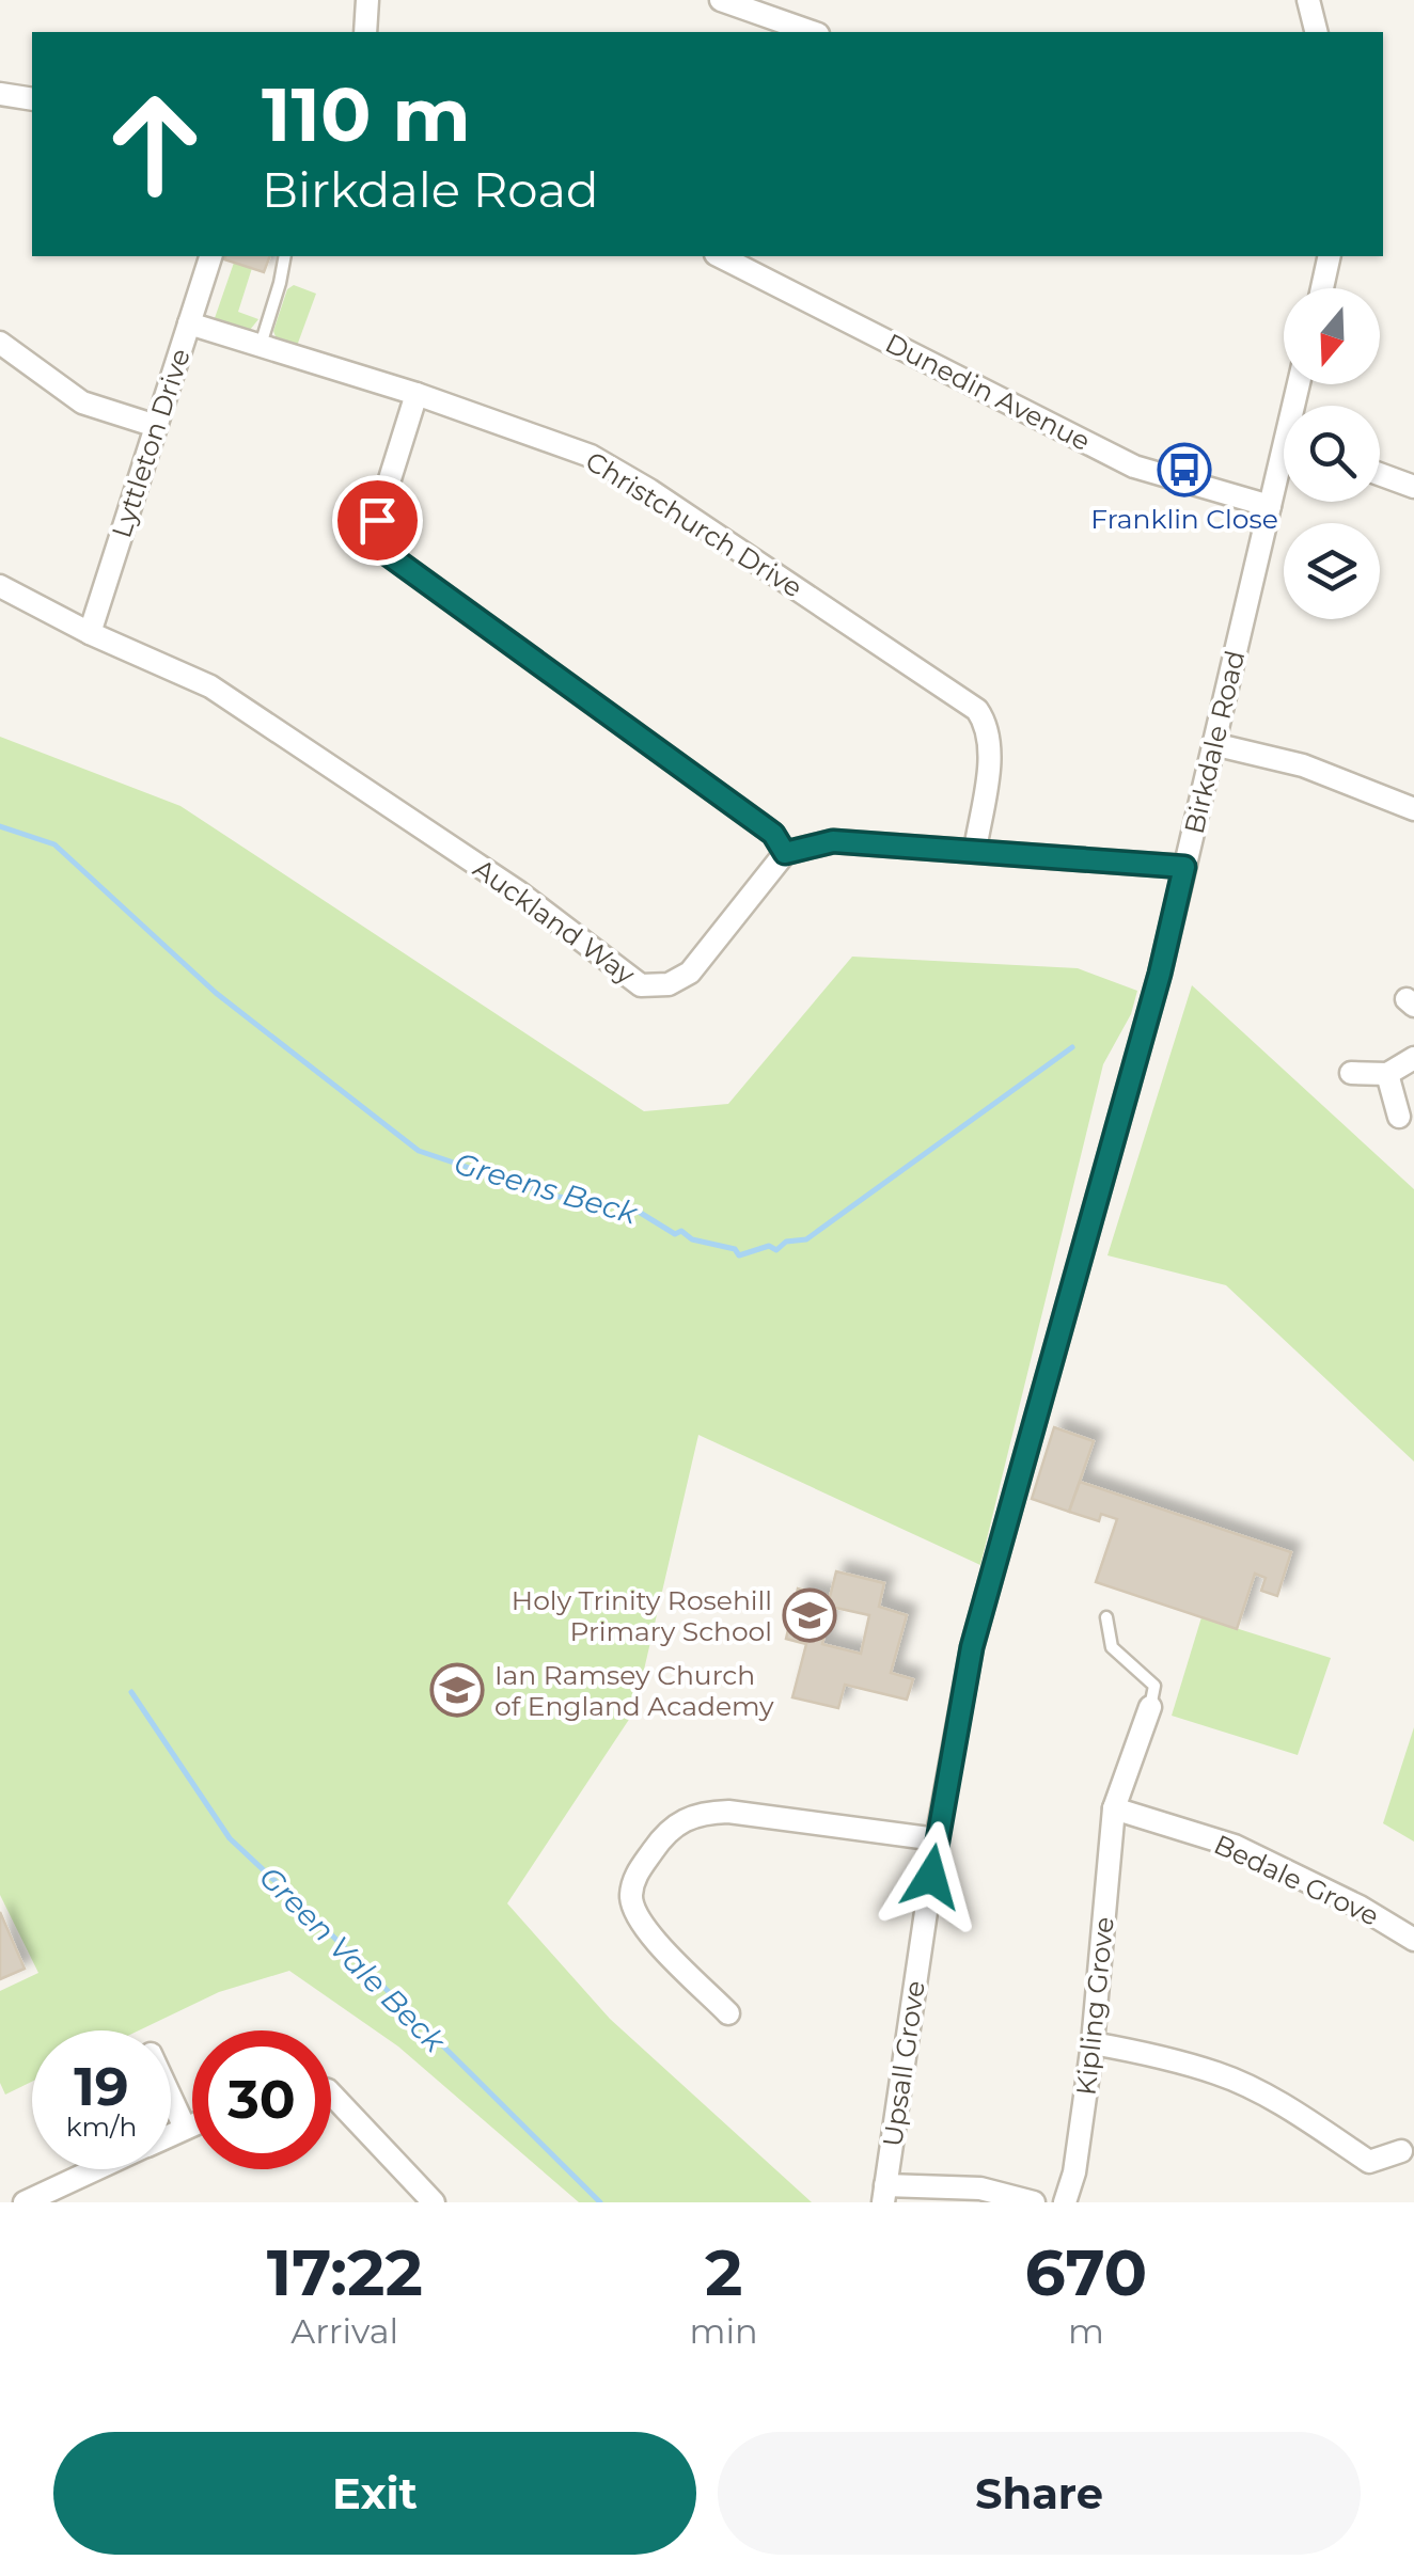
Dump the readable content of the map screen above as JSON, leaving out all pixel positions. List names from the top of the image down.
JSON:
{
  "streets": {
    "street": [
      "Dunedin Avenue",
      "Lyttleton Drive",
      "Christchurch Drive",
      "Birkdale Road",
      "Auckland Way",
      "Bedale Grove",
      "Kipling Grove",
      "Upsall Grove"
    ]
  },
  "crossings": [
    ["Dunedin Avenue", "Birkdale Road"],
    ["Lyttleton Drive", "Christchurch Drive"],
    ["Lyttleton Drive", "Auckland Way"],
    ["Birkdale Road", "Upsall Grove"],
    ["Bedale Grove", "Kipling Grove"]
  ],
  "water": ["Greens Beck", "Green Vale Beck"],
  "places": {
    "bus stop": ["Franklin Close"],
    "school or university": ["Holy Trinity Rosehill Primary School", "Ian Ramsey Church of England Academy"]
  },
  "north": "bottom",
  "page": {
    "turn": ["110 m", "Birkdale Road"],
    "speed": "19 km/h",
    "limit": "30",
    "eta": [
      "17:22",
      "Arrival",
      "2",
      "min",
      "670",
      "m"
    ],
    "buttons": ["Exit", "Share"]
  }
}
